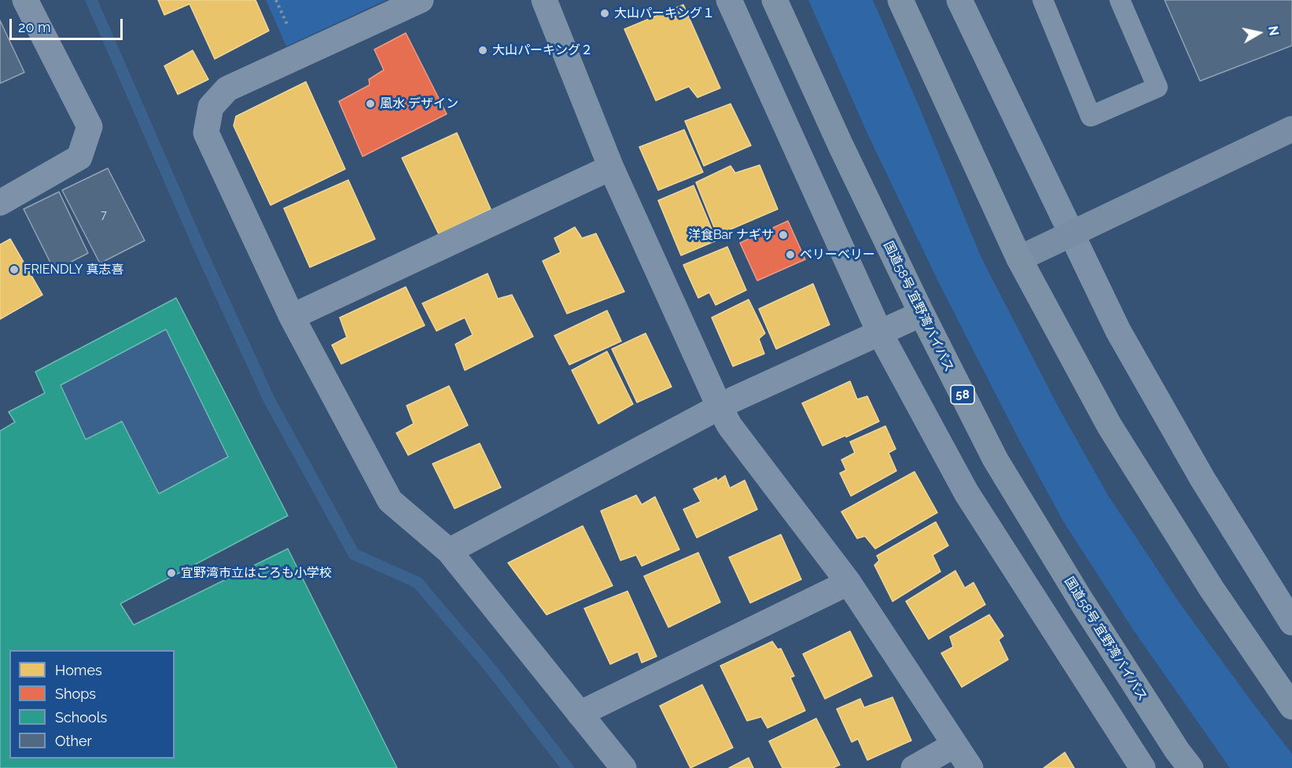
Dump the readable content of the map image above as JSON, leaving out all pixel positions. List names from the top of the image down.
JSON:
{
  "streets": {
    "highway": ["国道58号 宜野湾バイパス", "58"]
  },
  "places": [
    "大山パーキング１",
    "大山パーキング２",
    "風水 デザイン",
    "洋食Bar ナギサ",
    "ベリーベリー",
    "FRIENDLY 真志喜",
    "宜野湾市立はごろも小学校"
  ],
  "house_numbers": ["7"],
  "legend": [
    "Homes",
    "Shops",
    "Schools",
    "Other"
  ],
  "scale_bar": "20 m",
  "north": "right"
}
